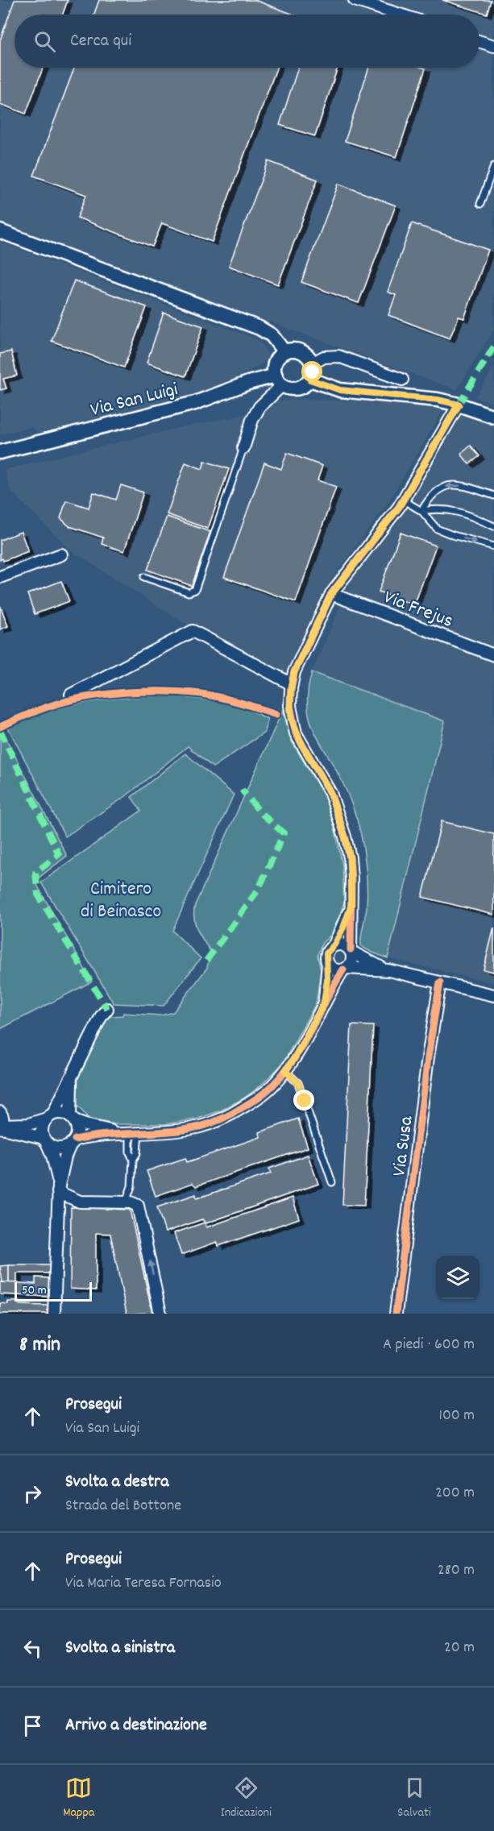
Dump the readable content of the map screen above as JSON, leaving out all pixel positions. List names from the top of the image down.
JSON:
{
  "streets": {
    "street": ["Via San Luigi", "Via Frejus", "Via Susa"]
  },
  "parks": ["Cimitero di Beinasco"],
  "scale_bar": "50 m",
  "page": {
    "search": "Cerca qui",
    "scale": "50 m",
    "heading": ["8 min", "A piedi · 600 m"],
    "list": [
      ["Prosegui", "Via San Luigi", "100 m"],
      ["Svolta a destra", "Strada del Bottone", "200 m"],
      ["Prosegui", "Via Maria Teresa Fornasio", "280 m"],
      ["Svolta a sinistra", "20 m"],
      "Arrivo a destinazione"
    ],
    "nav": ["Mappa", "Indicazioni", "Salvati"]
  }
}
